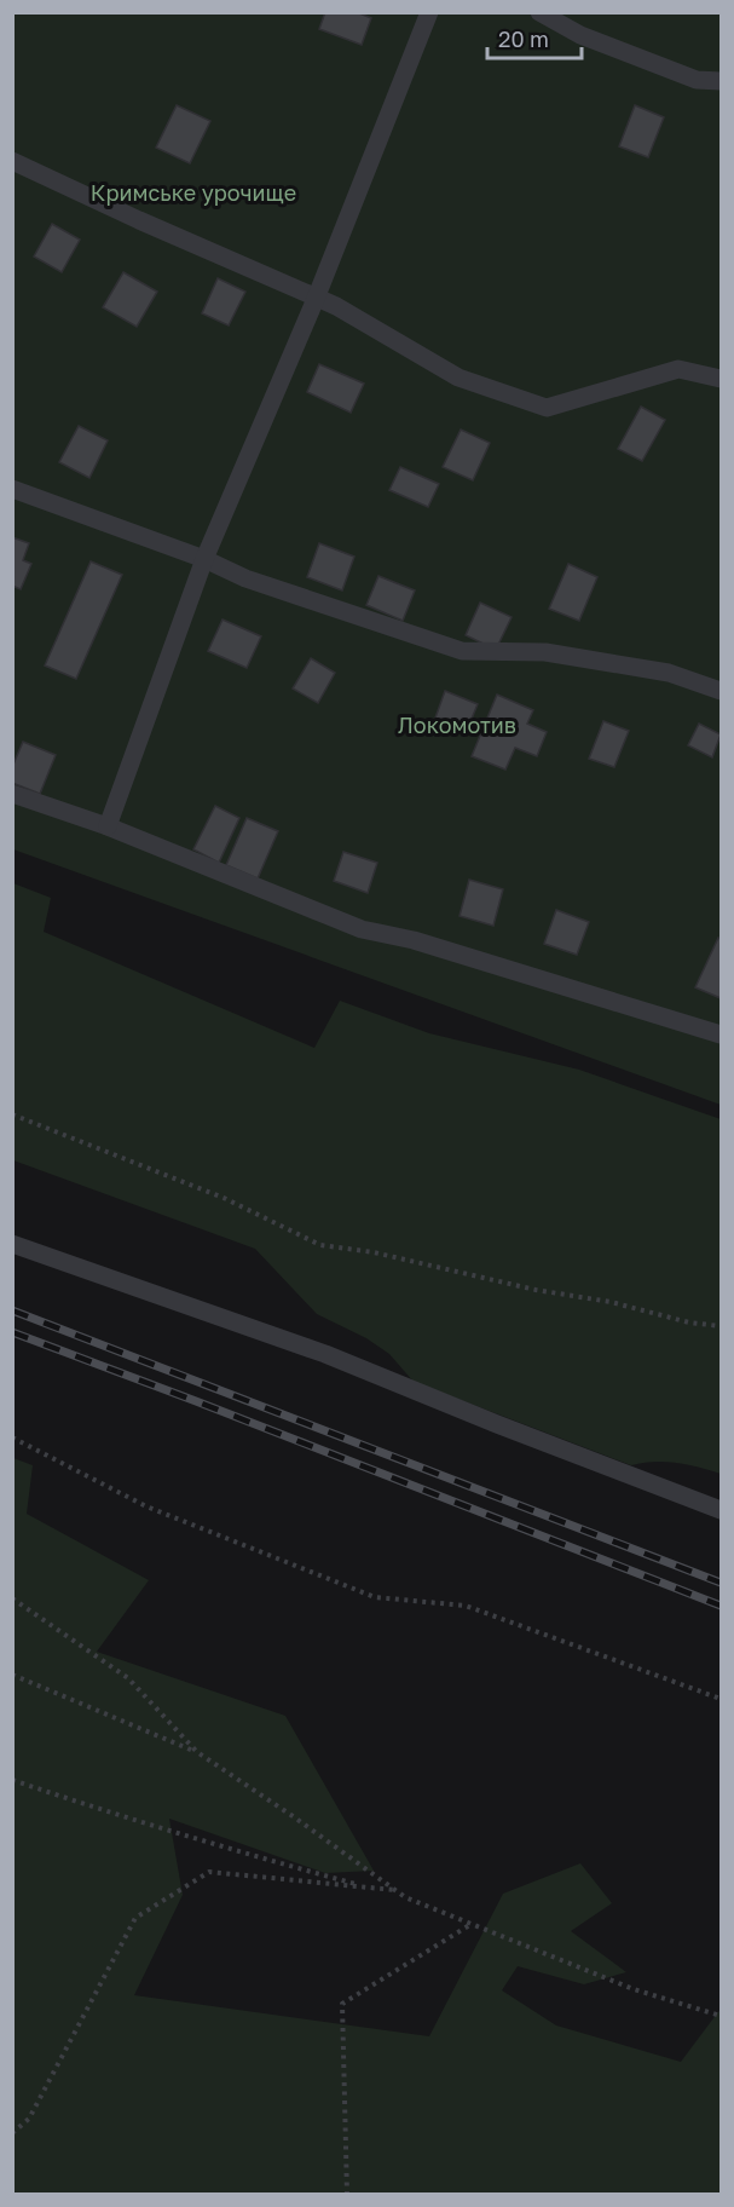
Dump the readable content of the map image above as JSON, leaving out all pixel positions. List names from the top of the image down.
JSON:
{
  "parks": ["Кримське урочище", "Локомотив"],
  "scale_bar": "20 m"
}
